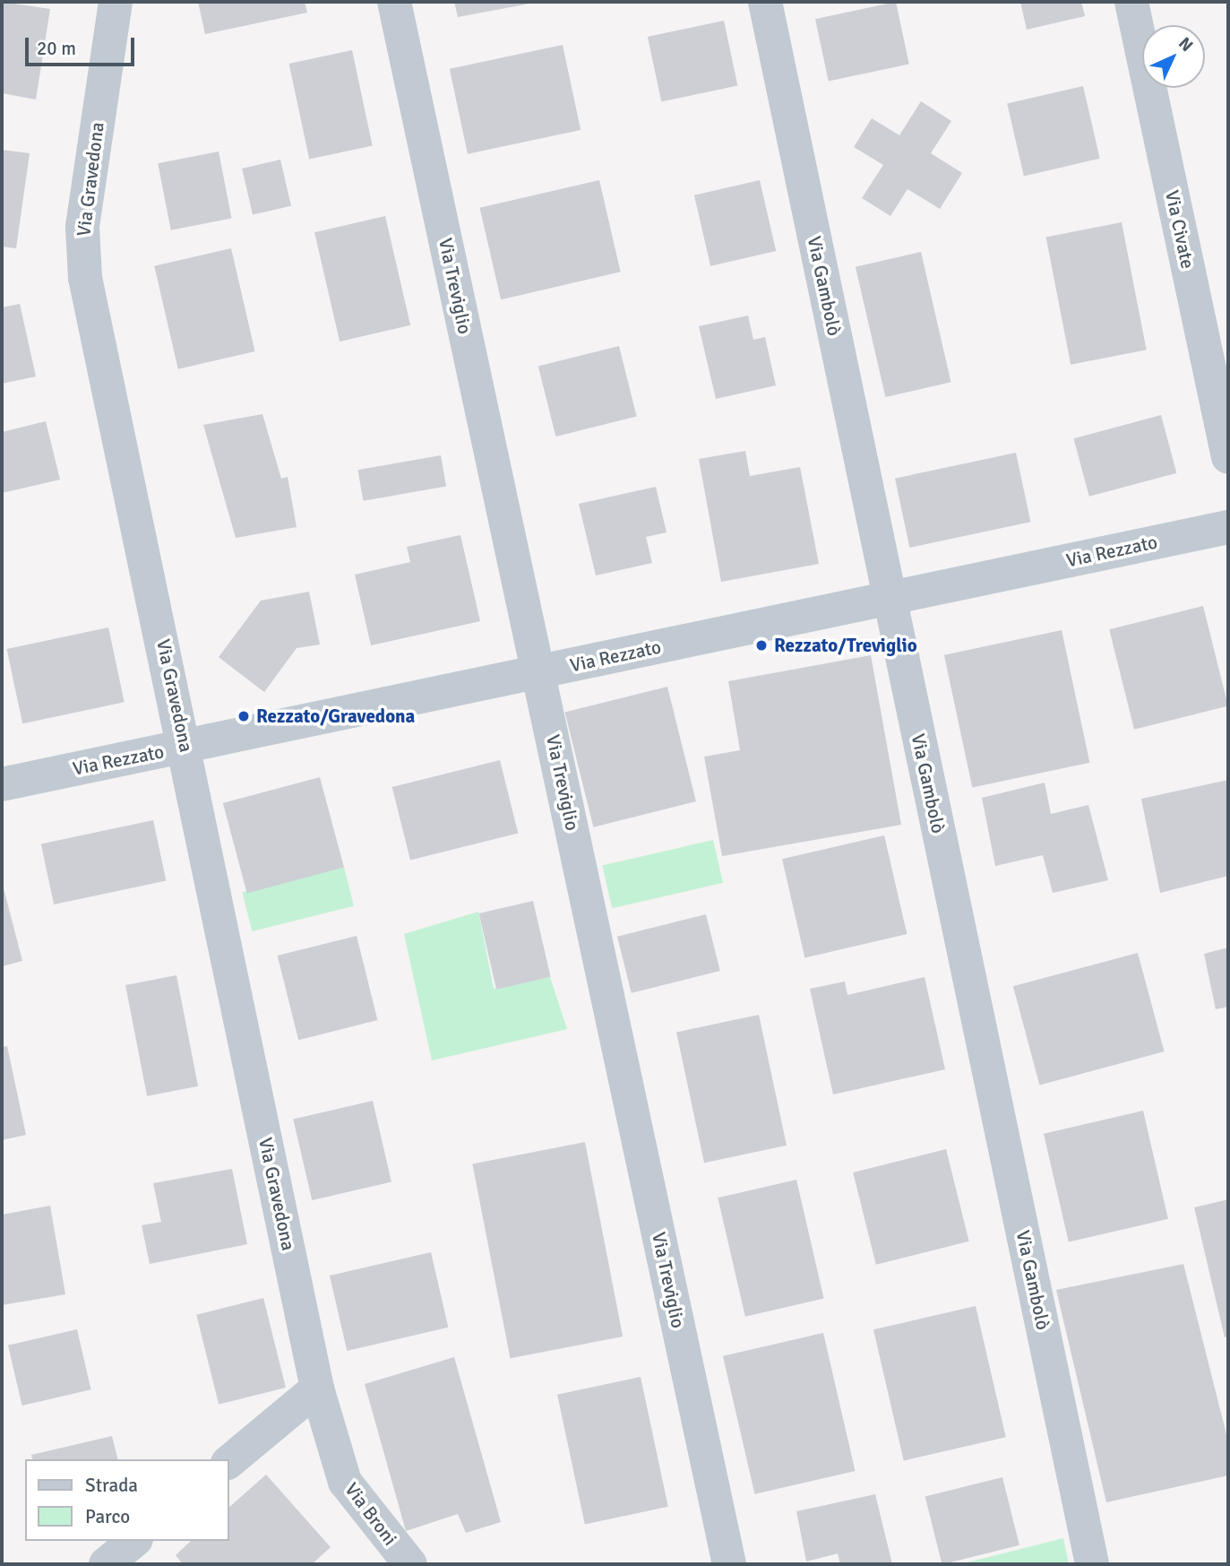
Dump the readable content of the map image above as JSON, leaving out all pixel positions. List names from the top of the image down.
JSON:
{
  "streets": {
    "street": [
      "Via Gravedona",
      "Via Civate",
      "Via Treviglio",
      "Via Gambolò",
      "Via Rezzato",
      "Via Broni"
    ]
  },
  "crossings": [
    ["Via Gravedona", "Via Rezzato"],
    ["Via Gravedona", "Via Broni"],
    ["Via Treviglio", "Via Rezzato"],
    ["Via Gambolò", "Via Rezzato"]
  ],
  "places": ["Rezzato/Treviglio", "Rezzato/Gravedona"],
  "legend": ["Strada", "Parco"],
  "scale_bar": "20 m",
  "north": "top right"
}
